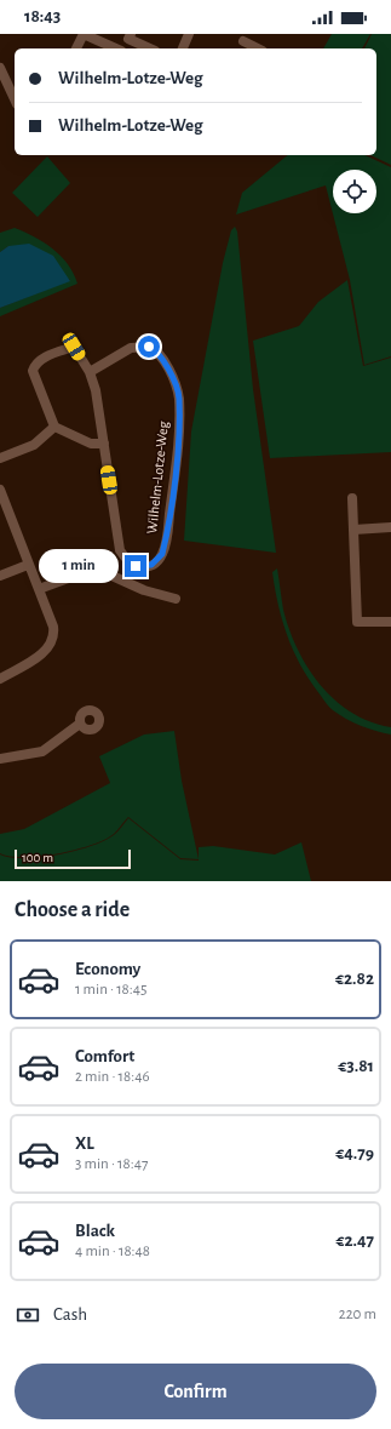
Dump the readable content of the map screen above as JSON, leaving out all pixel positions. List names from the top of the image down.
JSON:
{
  "streets": {
    "street": ["Wilhelm-Lotze-Weg"]
  },
  "scale_bar": "100 m",
  "page": {
    "status": "18:43",
    "banner": ["Wilhelm-Lotze-Weg", "Wilhelm-Lotze-Weg"],
    "bubble": "1 min",
    "scale": "100 m",
    "heading": "Choose a ride",
    "list": [
      {
        "name": "Economy",
        "note": "1 min · 18:45",
        "value": "€2.82"
      },
      {
        "name": "Comfort",
        "note": "2 min · 18:46",
        "value": "€3.81"
      },
      {
        "name": "XL",
        "note": "3 min · 18:47",
        "value": "€4.79"
      },
      {
        "name": "Black",
        "note": "4 min · 18:48",
        "value": "€2.47"
      }
    ],
    "pay": ["Cash", "220 m"],
    "buttons": "Confirm"
  }
}
